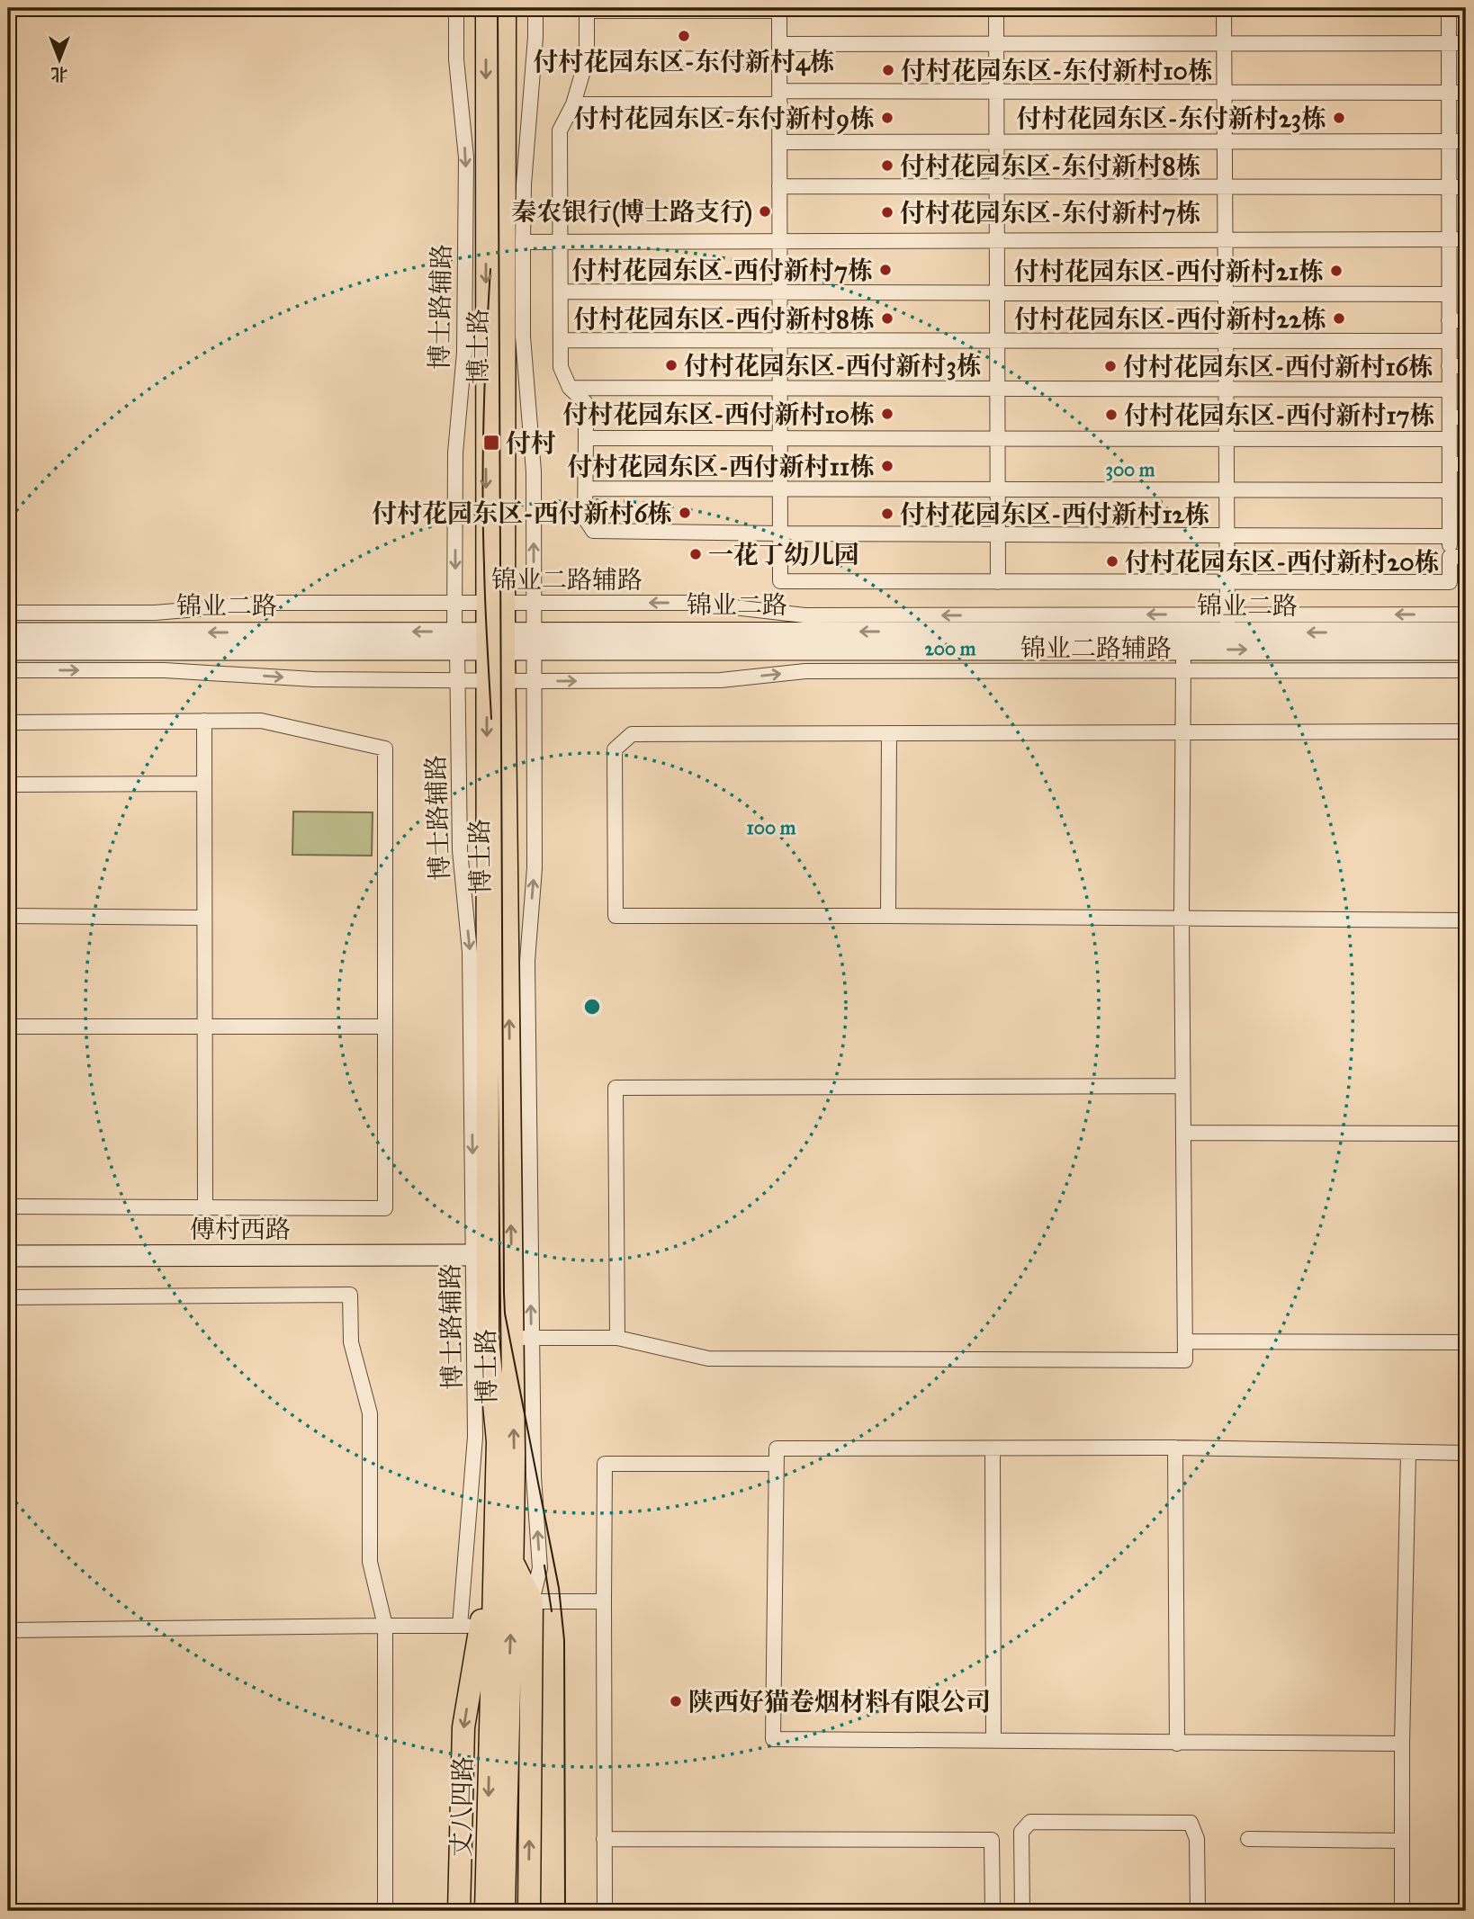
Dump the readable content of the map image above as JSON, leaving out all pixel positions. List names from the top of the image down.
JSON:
{
  "streets": {
    "main road": [
      "博士路",
      "锦业二路",
      "傅村西路",
      "丈八四路"
    ],
    "street": ["博士路辅路", "锦业二路辅路"]
  },
  "crossings": [
    ["博士路辅路", "锦业二路辅路"],
    ["博士路辅路", "锦业二路"],
    ["博士路辅路", "傅村西路"],
    ["博士路", "锦业二路辅路"],
    ["博士路", "锦业二路"],
    ["博士路", "丈八四路"],
    ["锦业二路辅路", "锦业二路"]
  ],
  "places": {
    "other": [
      "付村花园东区-东付新村4栋",
      "付村花园东区-东付新村10栋",
      "付村花园东区-东付新村9栋",
      "付村花园东区-东付新村23栋",
      "付村花园东区-东付新村8栋",
      "秦农银行(博士路支行)",
      "付村花园东区-东付新村7栋",
      "付村花园东区-西付新村7栋",
      "付村花园东区-西付新村21栋",
      "付村花园东区-西付新村8栋",
      "付村花园东区-西付新村22栋",
      "付村花园东区-西付新村3栋",
      "付村花园东区-西付新村16栋",
      "付村花园东区-西付新村10栋",
      "付村花园东区-西付新村17栋",
      "付村花园东区-西付新村11栋",
      "付村花园东区-西付新村6栋",
      "付村花园东区-西付新村12栋",
      "一花丁幼儿园",
      "付村花园东区-西付新村20栋",
      "陕西好猫卷烟材料有限公司"
    ],
    "transit": ["付村"]
  },
  "north": "bottom",
  "rings": ["300 m", "200 m", "100 m"]
}
